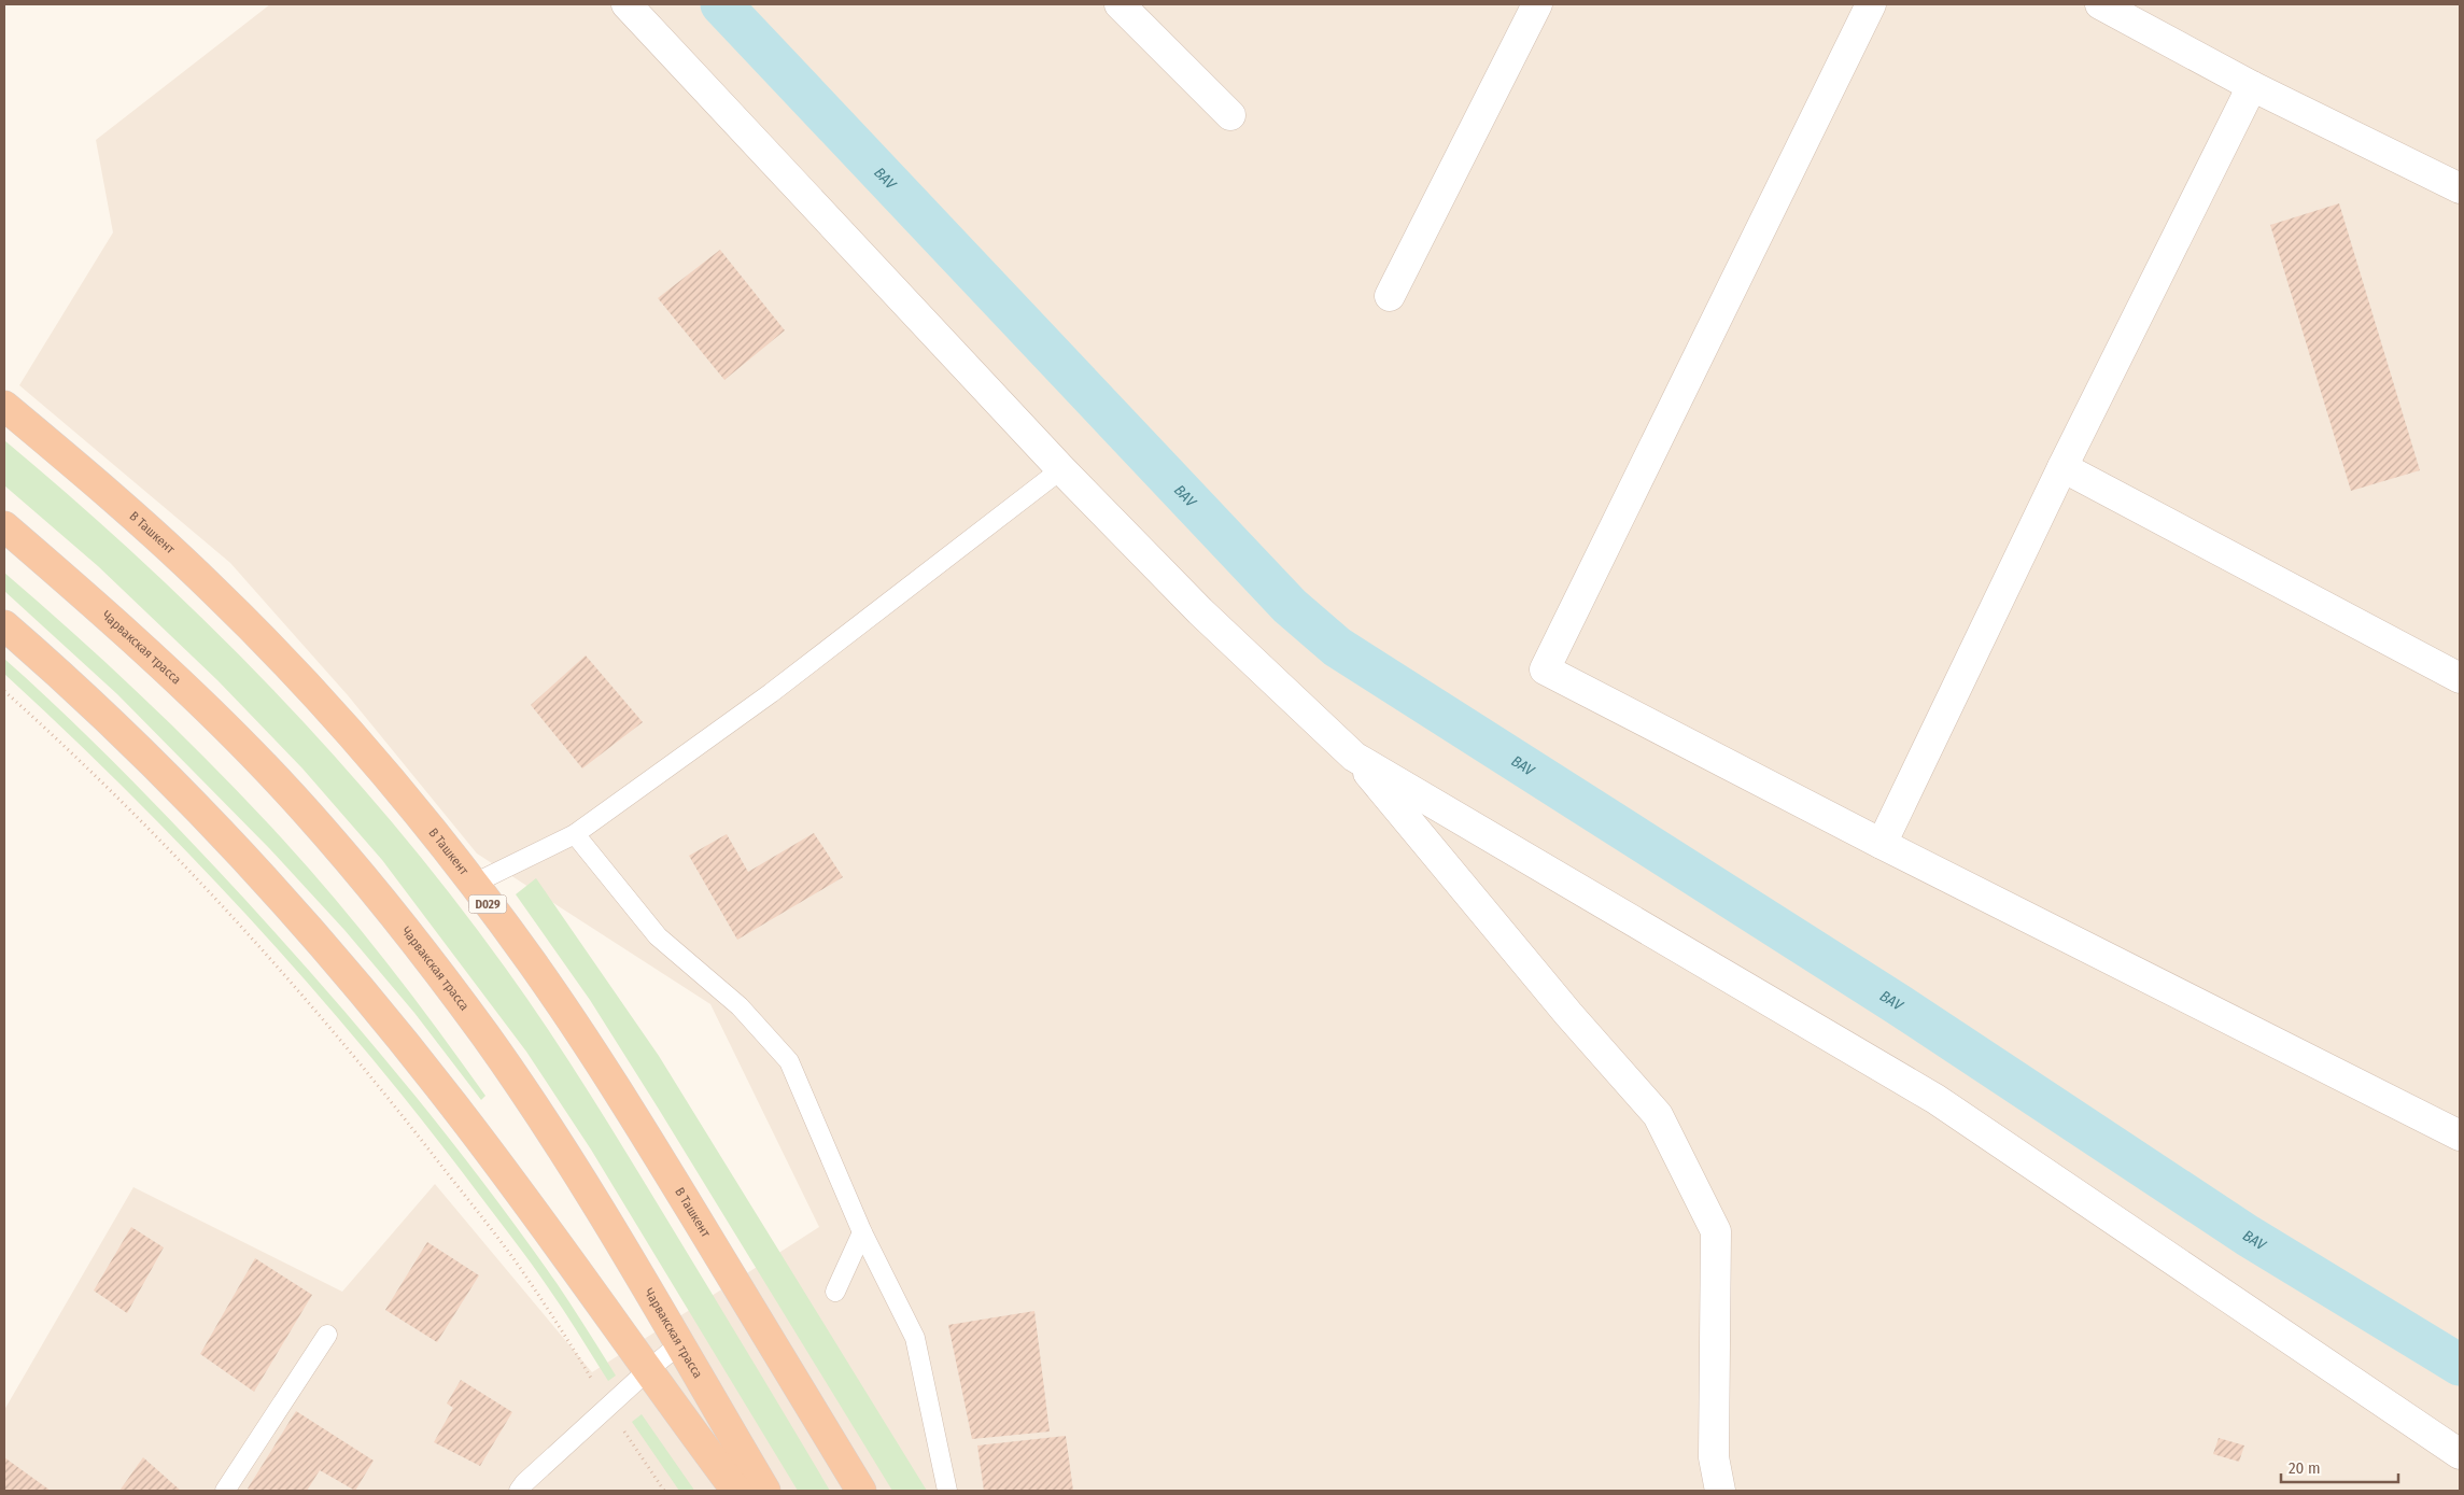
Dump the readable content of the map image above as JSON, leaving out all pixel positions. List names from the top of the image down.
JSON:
{
  "streets": {
    "highway": ["В Ташкент", "Чарвакская трасса", "D029"]
  },
  "water": ["BAV"],
  "scale_bar": "20 m"
}
